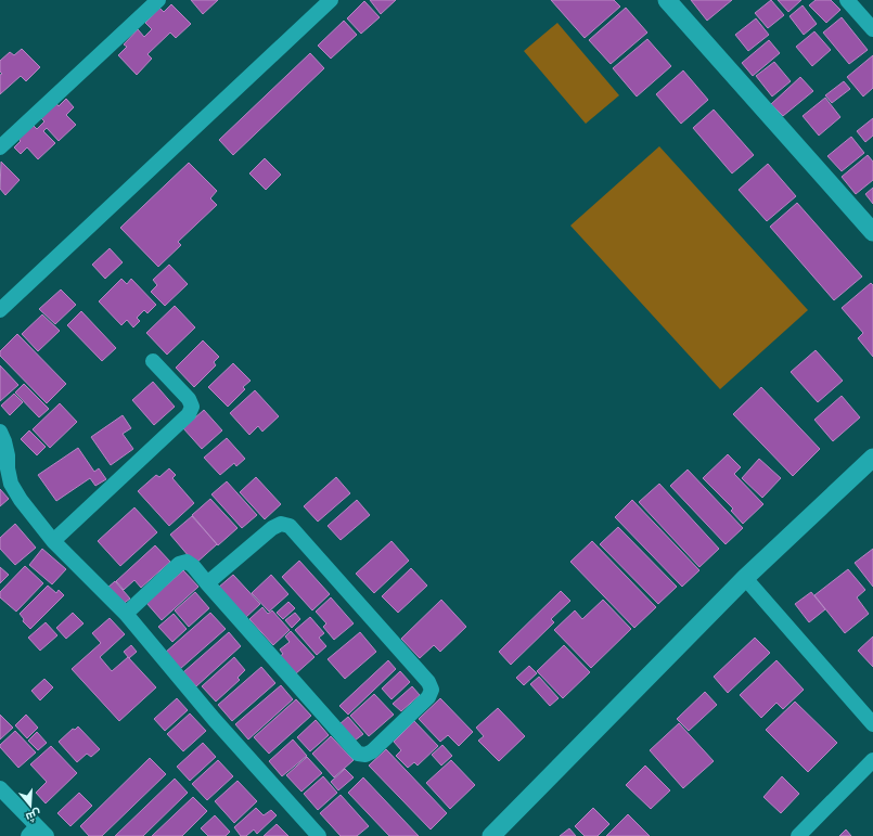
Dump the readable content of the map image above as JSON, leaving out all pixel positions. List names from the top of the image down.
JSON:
{
  "north": "bottom"
}
